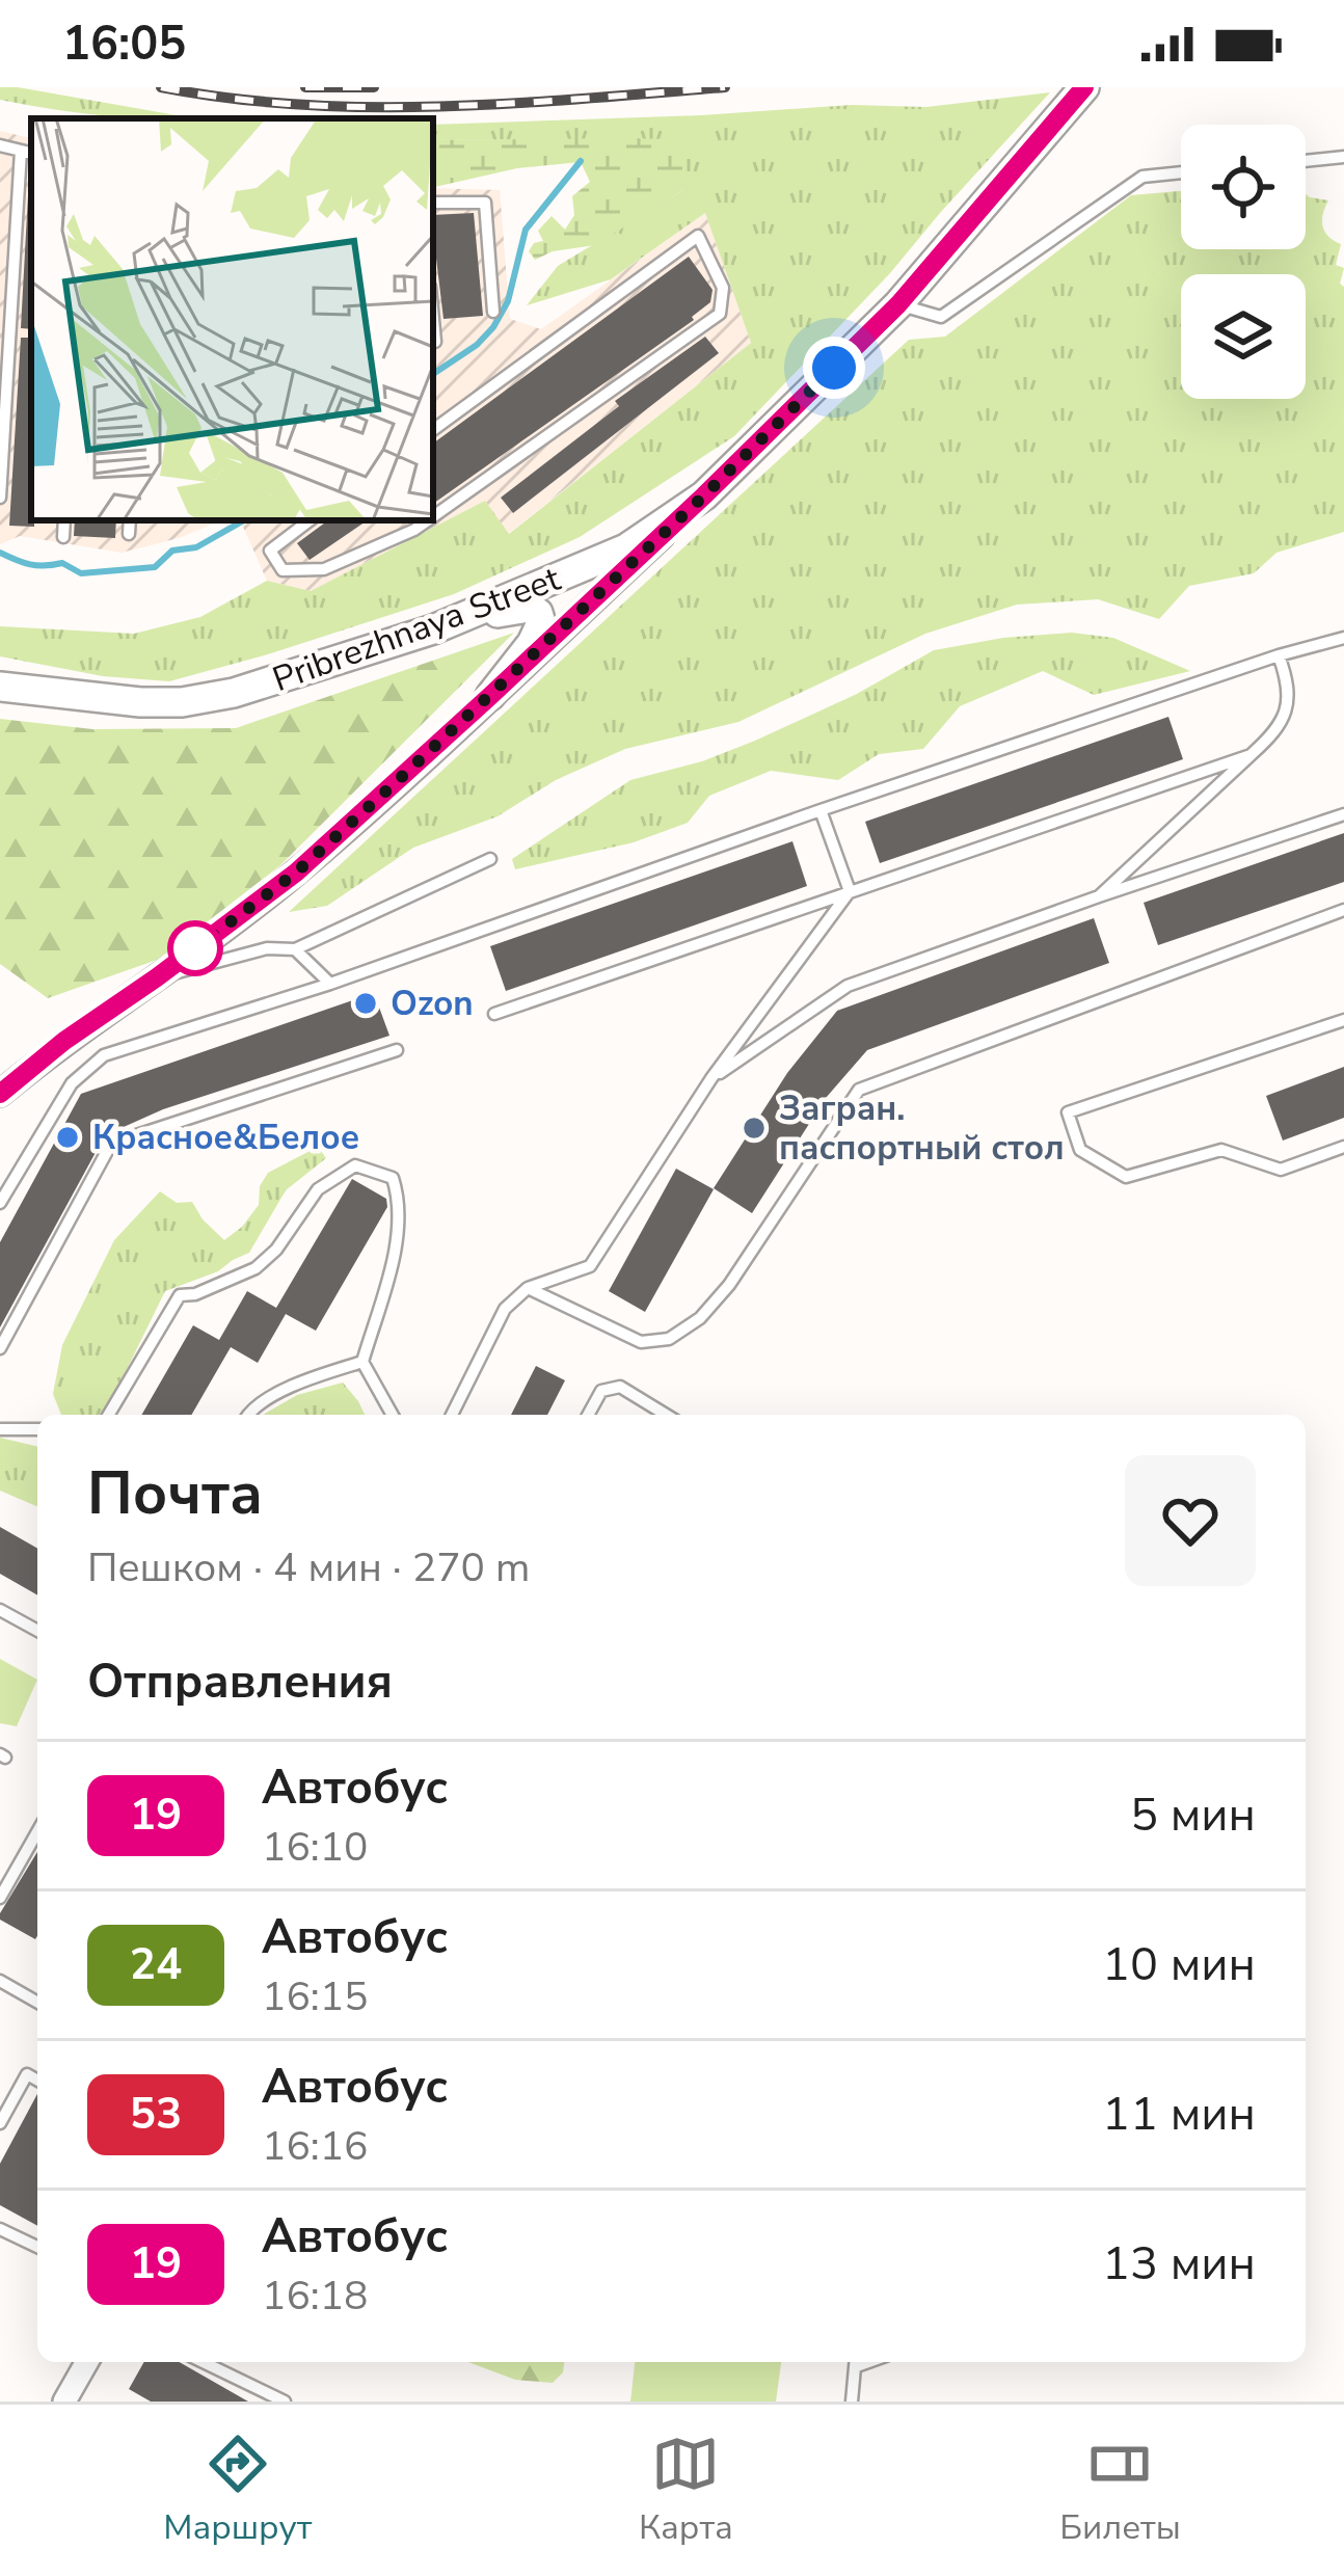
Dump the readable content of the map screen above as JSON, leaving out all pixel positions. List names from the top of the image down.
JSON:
{
  "streets": {
    "main road": ["Pribrezhnaya Street"]
  },
  "places": ["Ozon", "Загран. паспортный стол", "Красное&Белое"],
  "lines": ["bus line 19"],
  "page": {
    "status": "16:05",
    "heading": [
      ["Почта", "Пешком · 4 мин · 270 m"],
      "Отправления"
    ],
    "list": [
      {
        "mark": "19",
        "name": "Автобус",
        "note": "16:10",
        "value": "5 мин"
      },
      {
        "mark": "24",
        "name": "Автобус",
        "note": "16:15",
        "value": "10 мин"
      },
      {
        "mark": "53",
        "name": "Автобус",
        "note": "16:16",
        "value": "11 мин"
      },
      {
        "mark": "19",
        "name": "Автобус",
        "note": "16:18",
        "value": "13 мин"
      }
    ],
    "tabs": ["Маршрут", "Карта", "Билеты"]
  }
}
